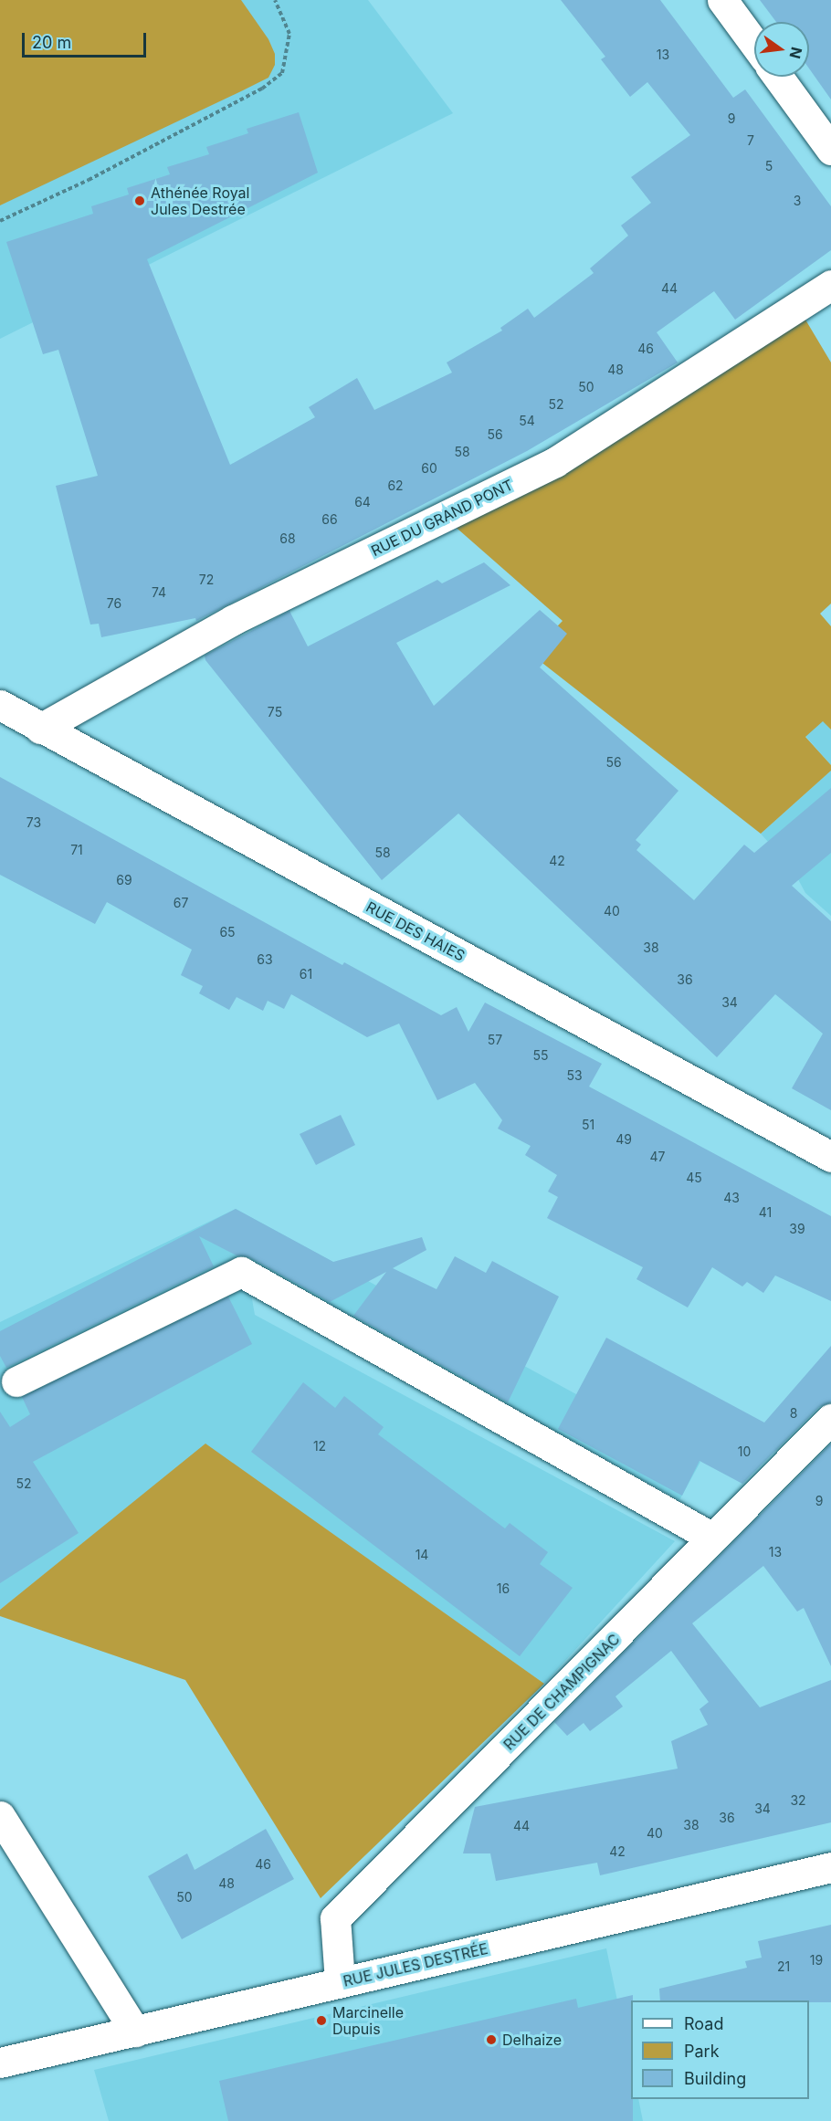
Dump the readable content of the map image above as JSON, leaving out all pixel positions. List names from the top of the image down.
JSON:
{
  "streets": {
    "street": [
      "RUE DU GRAND PONT",
      "RUE DES HAIES",
      "RUE DE CHAMPIGNAC",
      "RUE JULES DESTRÉE"
    ]
  },
  "crossings": [
    ["RUE DU GRAND PONT", "RUE DES HAIES"],
    ["RUE DE CHAMPIGNAC", "RUE JULES DESTRÉE"]
  ],
  "places": ["Athénée Royal Jules Destrée", "Marcinelle Dupuis", "Delhaize"],
  "house_numbers": [
    "13",
    "9",
    "7",
    "5",
    "3",
    "44",
    "46",
    "48",
    "50",
    "52",
    "54",
    "56",
    "58",
    "60",
    "62",
    "64",
    "66",
    "68",
    "72",
    "74",
    "76",
    "75",
    "56",
    "73",
    "71",
    "58",
    "42",
    "69",
    "67",
    "40",
    "65",
    "38",
    "63",
    "61",
    "36",
    "34",
    "57",
    "55",
    "53",
    "51",
    "49",
    "47",
    "45",
    "43",
    "41",
    "39",
    "8",
    "12",
    "10",
    "52",
    "9",
    "13",
    "14",
    "16",
    "32",
    "34",
    "36",
    "38",
    "44",
    "40",
    "42",
    "46",
    "48",
    "50",
    "19",
    "21"
  ],
  "legend": ["Road", "Park", "Building"],
  "scale_bar": "20 m",
  "north": "right"
}
